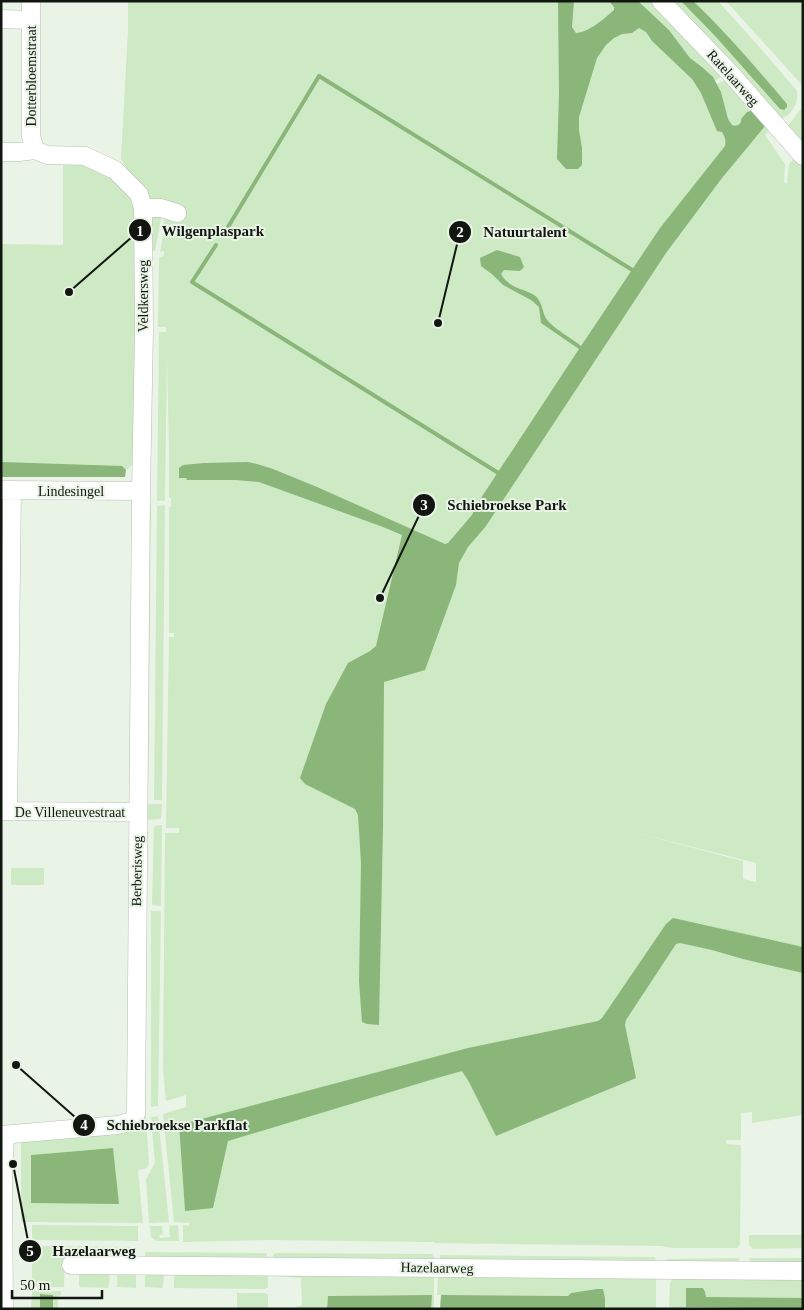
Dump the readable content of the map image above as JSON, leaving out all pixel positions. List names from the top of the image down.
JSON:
{
  "streets": {
    "street": [
      "Dotterbloemstraat",
      "Ratelaarweg",
      "Veldkersweg",
      "Lindesingel",
      "De Villeneuvestraat",
      "Berberisweg",
      "Hazelaarweg"
    ]
  },
  "crossings": [
    ["Dotterbloemstraat", "Veldkersweg"],
    ["Veldkersweg", "Lindesingel"],
    ["Veldkersweg", "Berberisweg"],
    ["Lindesingel", "Berberisweg"],
    ["De Villeneuvestraat", "Berberisweg"]
  ],
  "places": [
    "Wilgenplaspark",
    "Natuurtalent",
    "Schiebroekse Park",
    "Schiebroekse Parkflat",
    "Hazelaarweg"
  ],
  "scale_bar": "50 m"
}
